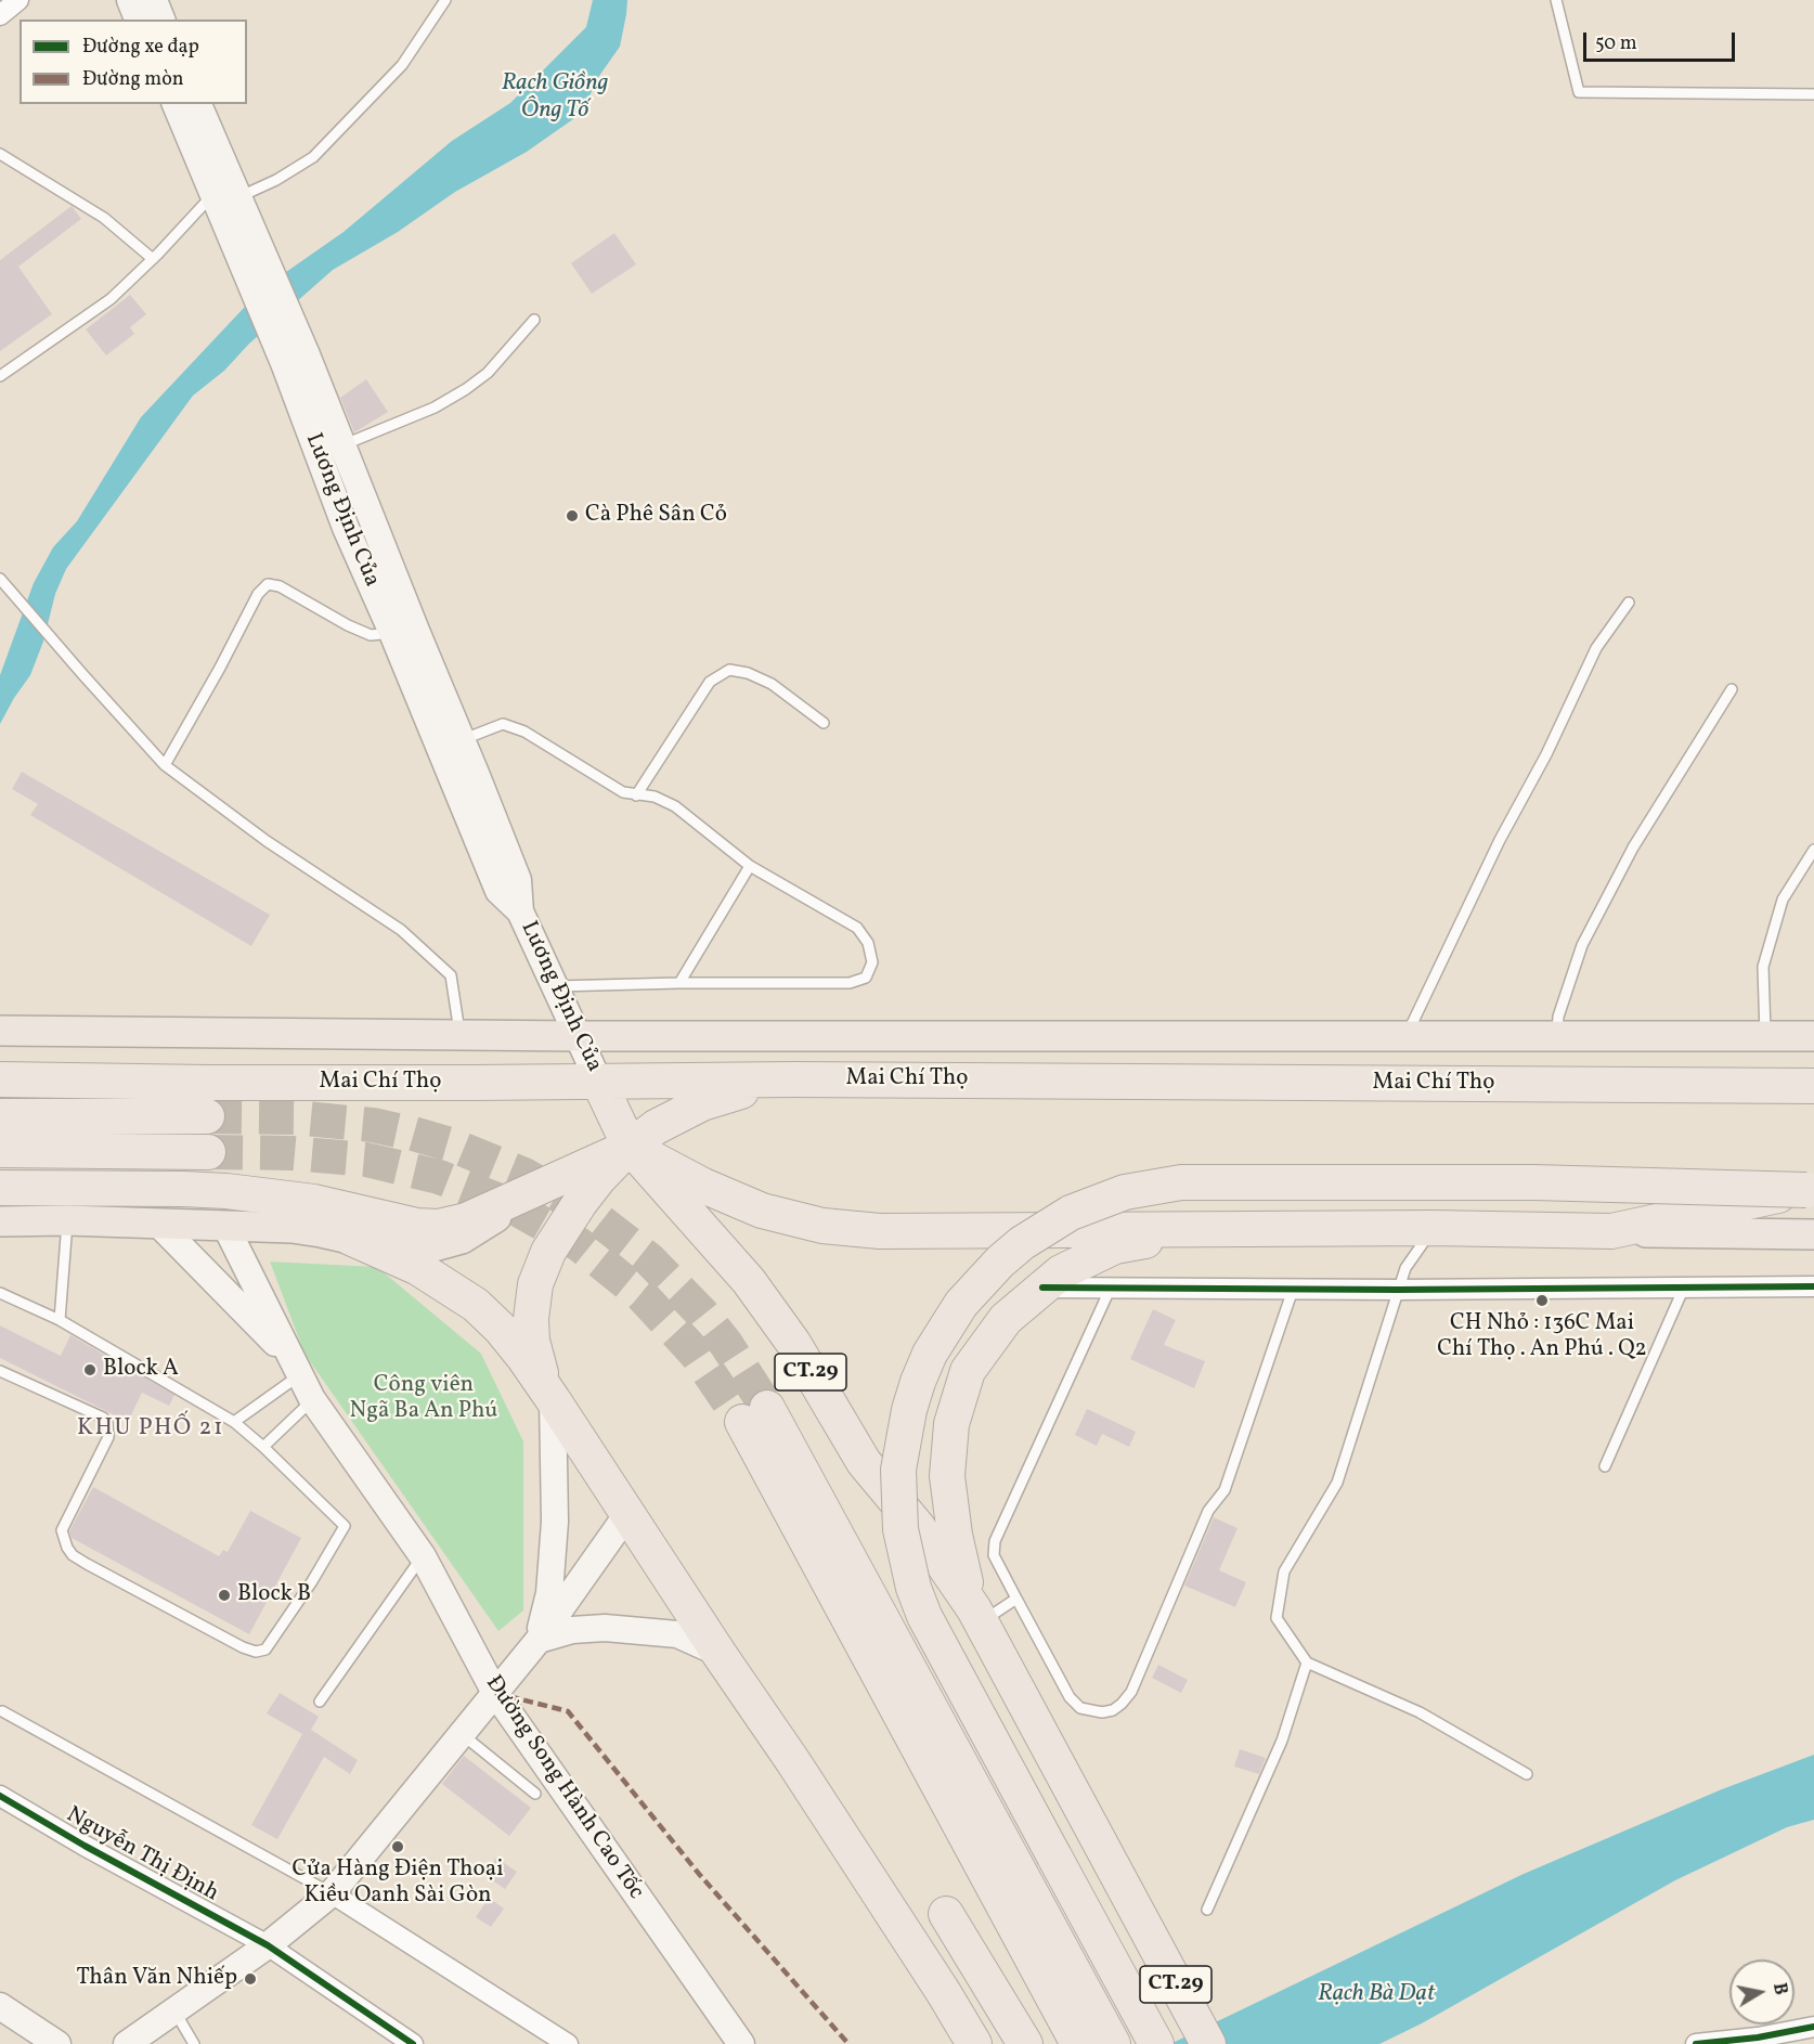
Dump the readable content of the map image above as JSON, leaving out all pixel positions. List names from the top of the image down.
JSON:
{
  "streets": {
    "highway": ["Mai Chí Thọ", "CT.29"],
    "main road": ["Lương Định Của", "Đường Song Hành Cao Tốc"],
    "street": ["Nguyễn Thị Định"]
  },
  "crossings": [
    ["Lương Định Của", "Mai Chí Thọ"]
  ],
  "districts": ["KHU PHỐ 21"],
  "water": ["Rạch Giồng Ông Tố", "Rạch Bà Dạt"],
  "parks": ["Công viên Ngã Ba An Phú"],
  "places": [
    "Cà Phê Sân Cỏ",
    "CH Nhỏ : 136C Mai Chí Thọ . An Phú . Q2",
    "Block A",
    "Block B",
    "Cửa Hàng Điện Thoại Kiều Oanh Sài Gòn",
    "Thân Văn Nhiếp"
  ],
  "legend": ["Đường xe đạp", "Đường mòn"],
  "scale_bar": "50 m",
  "north": "right"
}
